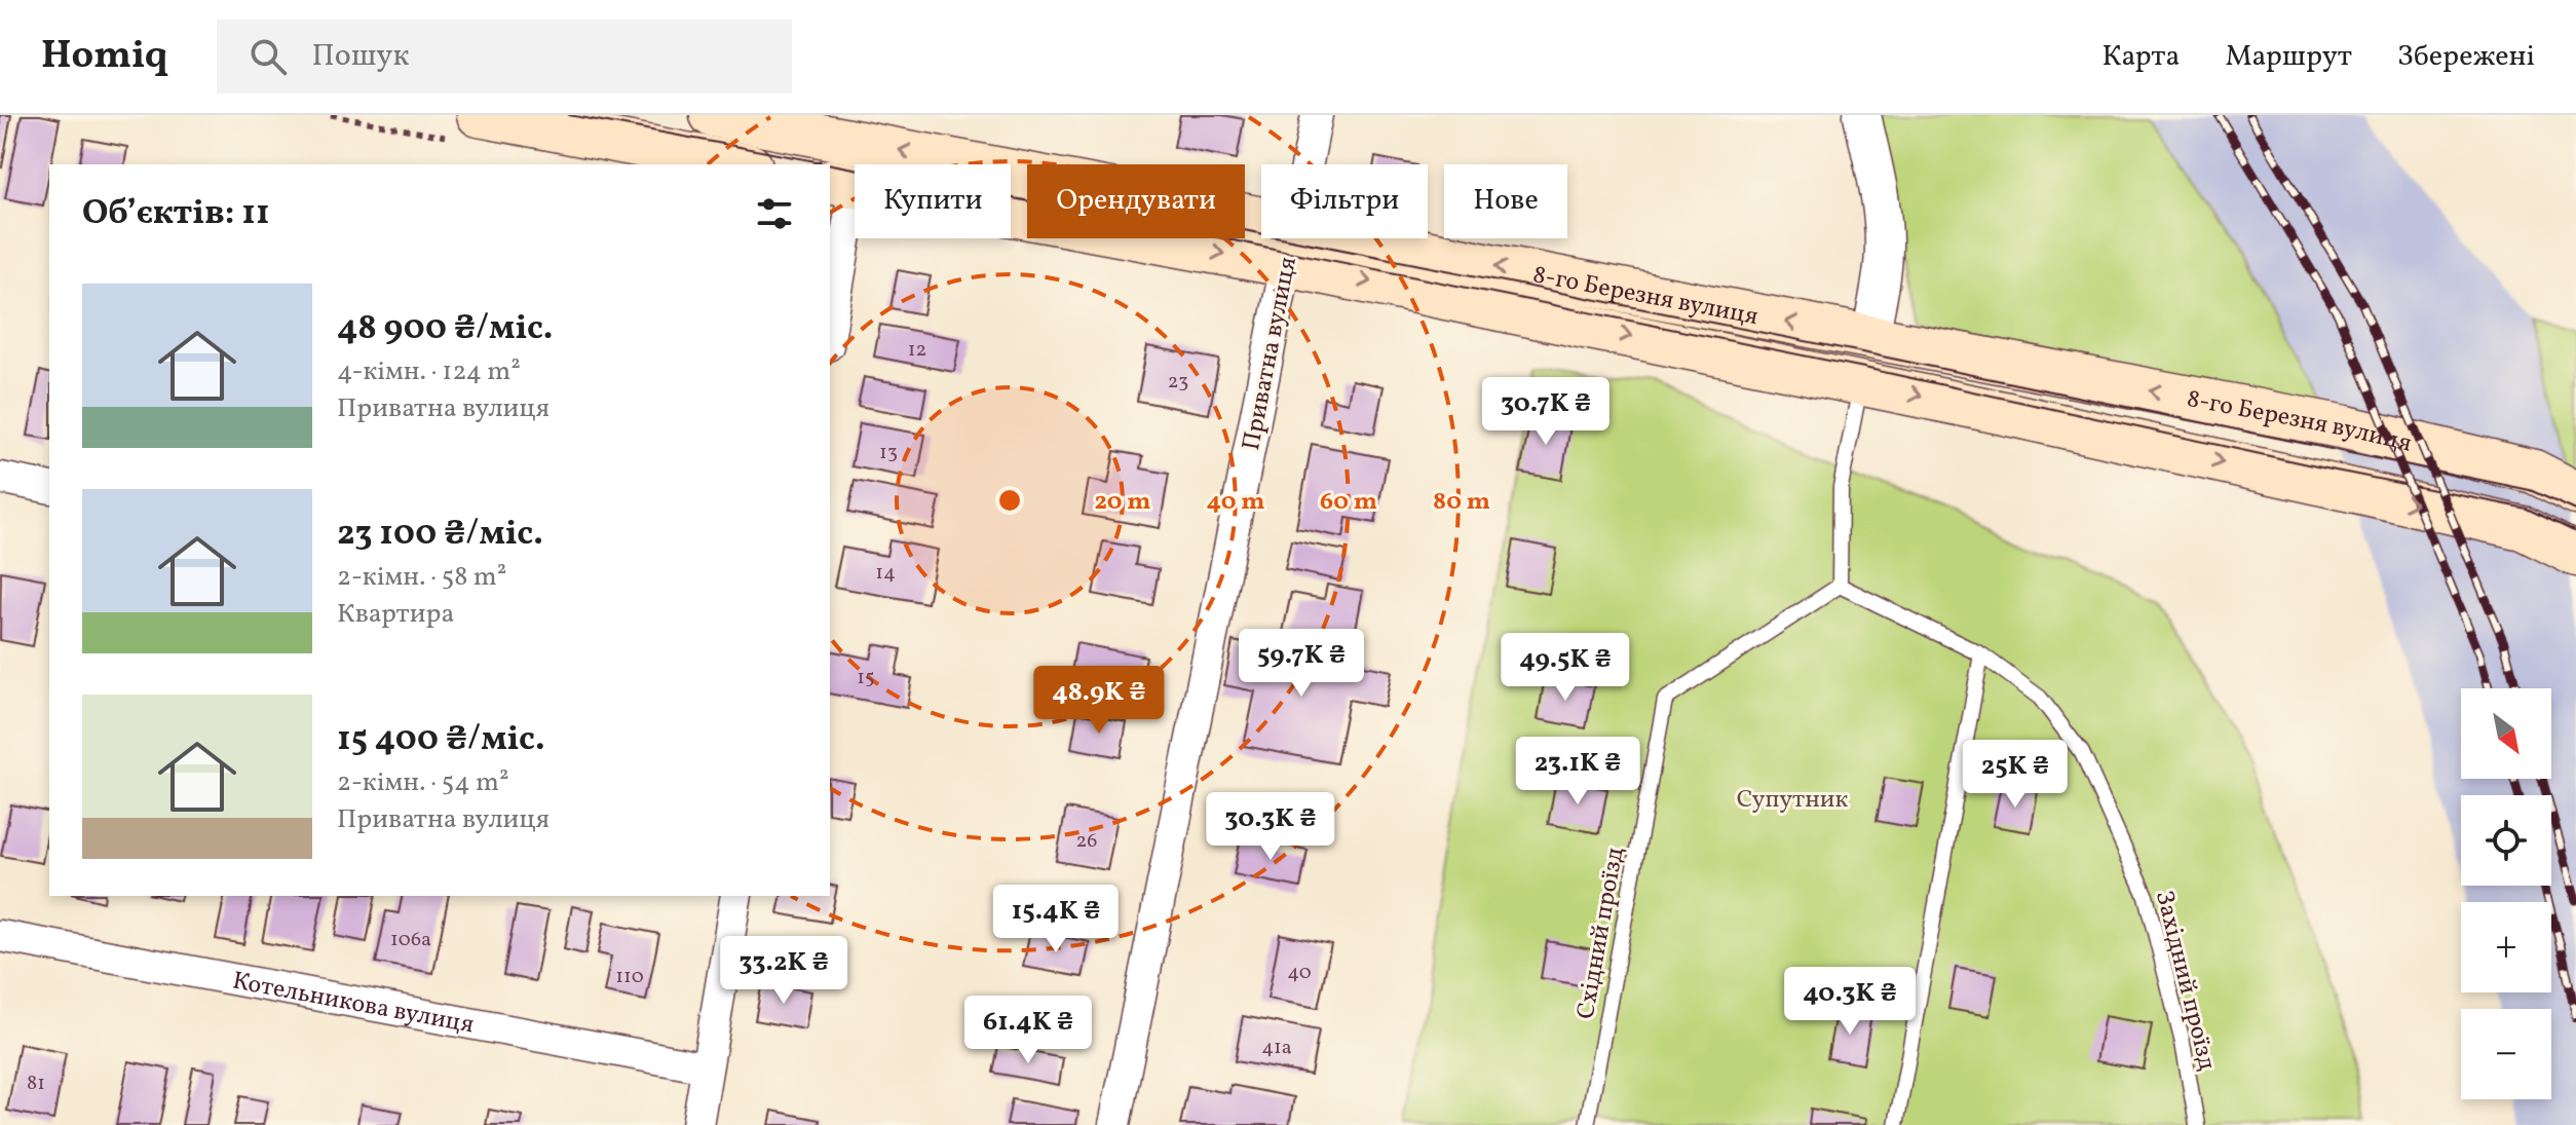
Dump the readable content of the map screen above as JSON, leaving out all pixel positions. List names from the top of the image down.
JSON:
{
  "streets": {
    "main road": ["8-го Березня вулиця"],
    "street": ["Приватна вулиця", "Котельникова вулиця"],
    "lane": ["Східний проїзд", "Західний проїзд"]
  },
  "crossings": [
    ["8-го Березня вулиця", "Приватна вулиця"],
    ["Східний проїзд", "Західний проїзд"]
  ],
  "parks": ["Супутник"],
  "house_numbers": [
    "12",
    "23",
    "13",
    "14",
    "15",
    "26",
    "106а",
    "40",
    "110",
    "41а",
    "81"
  ],
  "north": "bottom right",
  "page": {
    "header": "Homiq",
    "search": "Пошук",
    "nav": ["Карта", "Маршрут", "Збережені"],
    "chip": [
      "Купити",
      "Орендувати",
      "Фільтри",
      "Нове"
    ],
    "heading": "Об’єктів: 11",
    "list": [
      {
        "name": "48 900 ₴/міс.",
        "note": "4-кімн. · 124 m² · Приватна вулиця"
      },
      {
        "name": "23 100 ₴/міс.",
        "note": "2-кімн. · 58 m² · Квартира"
      },
      {
        "name": "15 400 ₴/міс.",
        "note": "2-кімн. · 54 m² · Приватна вулиця"
      }
    ],
    "price": [
      "30.7K ₴",
      "59.7K ₴",
      "49.5K ₴",
      "48.9K ₴",
      "23.1K ₴",
      "25K ₴",
      "30.3K ₴",
      "15.4K ₴",
      "33.2K ₴",
      "40.3K ₴",
      "61.4K ₴"
    ],
    "map_buttons": ["+", "−"]
  },
  "rings": [
    "20 m",
    "40 m",
    "60 m",
    "80 m"
  ]
}
